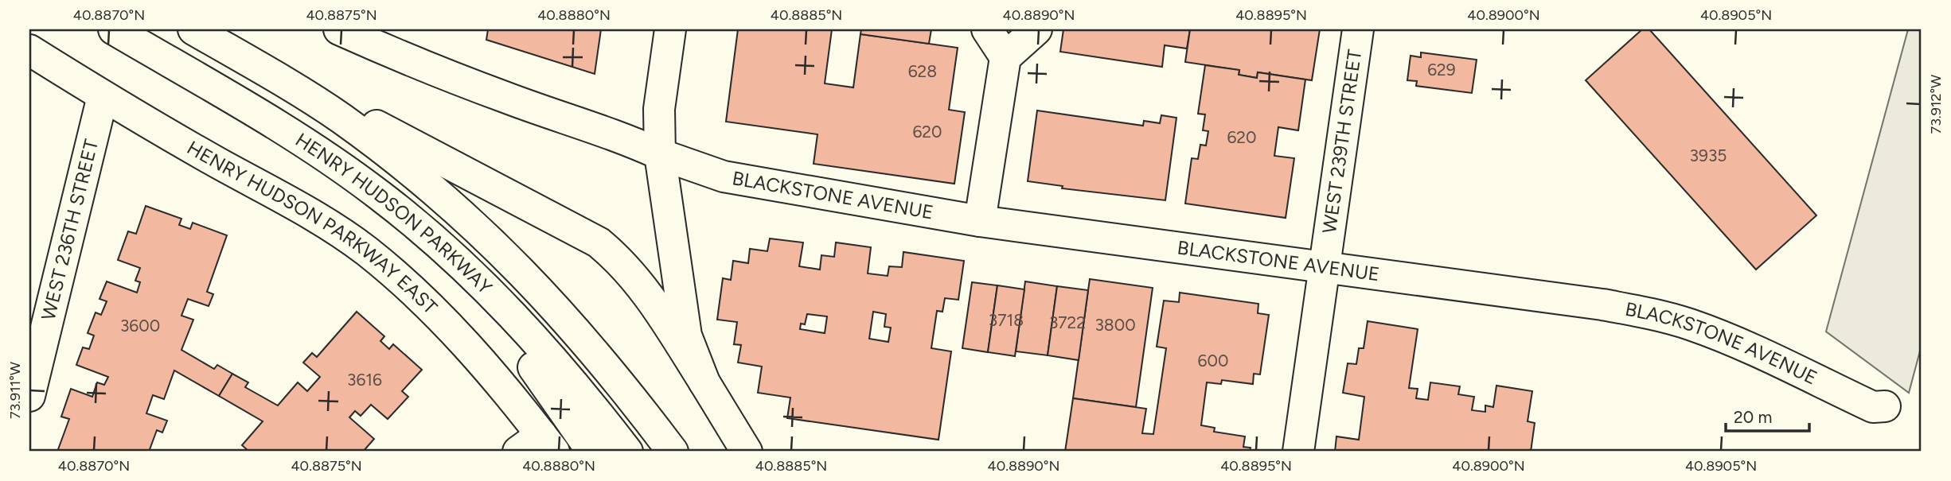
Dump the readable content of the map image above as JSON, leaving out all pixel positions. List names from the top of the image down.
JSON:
{
  "streets": {
    "main road": [
      "WEST 239TH STREET",
      "BLACKSTONE AVENUE",
      "HENRY HUDSON PARKWAY",
      "WEST 236TH STREET",
      "HENRY HUDSON PARKWAY EAST"
    ]
  },
  "crossings": [
    ["WEST 239TH STREET", "BLACKSTONE AVENUE"],
    ["WEST 236TH STREET", "HENRY HUDSON PARKWAY EAST"]
  ],
  "house_numbers": [
    "629",
    "628",
    "620",
    "620",
    "3935",
    "3718",
    "3722",
    "3800",
    "3600",
    "600",
    "3616"
  ],
  "scale_bar": "20 m",
  "coordinates": [
    "40.8870°N",
    "40.8875°N",
    "40.8880°N",
    "40.8885°N",
    "40.8890°N",
    "40.8895°N",
    "40.8900°N",
    "40.8905°N",
    "73.912°W",
    "73.911°W"
  ]
}
